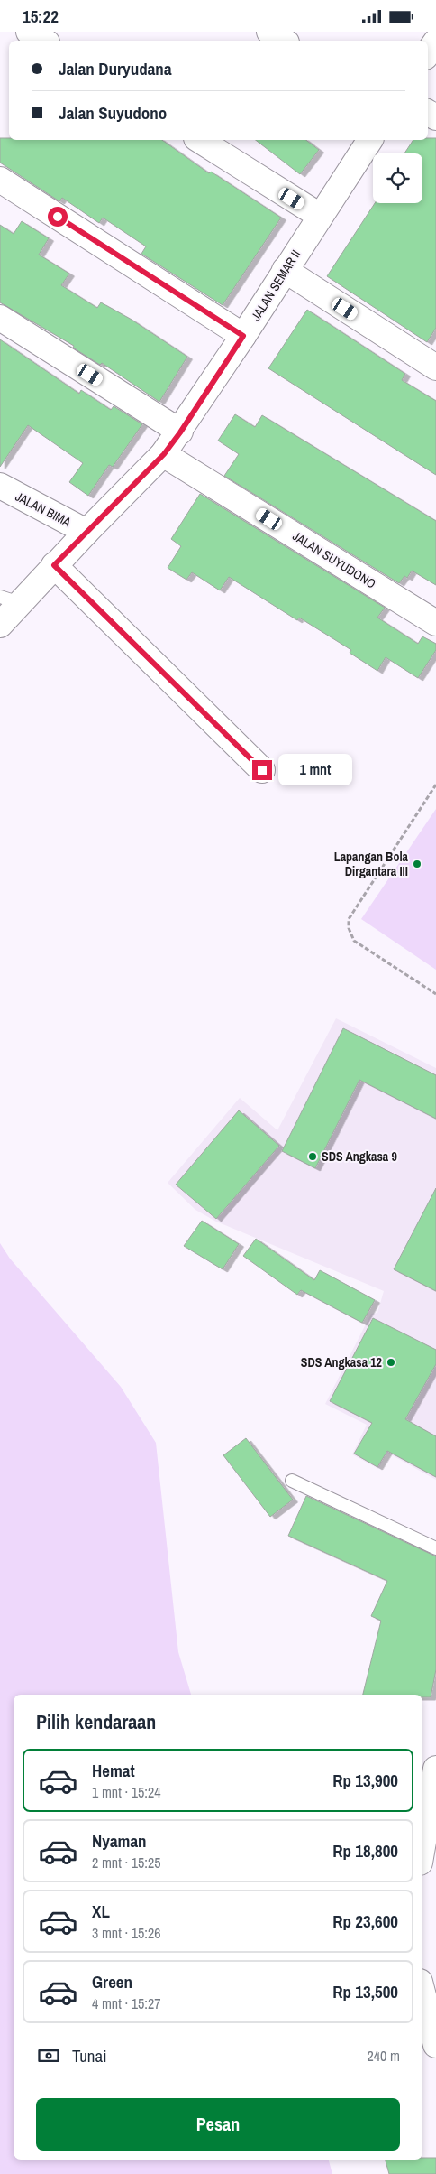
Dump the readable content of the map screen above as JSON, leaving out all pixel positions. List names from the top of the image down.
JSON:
{
  "streets": {
    "street": ["JALAN SEMAR II", "JALAN BIMA", "JALAN SUYUDONO"]
  },
  "crossings": [
    ["JALAN SEMAR II", "JALAN SUYUDONO"]
  ],
  "places": ["Lapangan Bola Dirgantara III", "SDS Angkasa 9", "SDS Angkasa 12"],
  "page": {
    "status": "15:22",
    "banner": ["Jalan Duryudana", "Jalan Suyudono"],
    "bubble": "1 mnt",
    "heading": "Pilih kendaraan",
    "list": [
      {
        "name": "Hemat",
        "note": "1 mnt · 15:24",
        "value": "Rp 13,900"
      },
      {
        "name": "Nyaman",
        "note": "2 mnt · 15:25",
        "value": "Rp 18,800"
      },
      {
        "name": "XL",
        "note": "3 mnt · 15:26",
        "value": "Rp 23,600"
      },
      {
        "name": "Green",
        "note": "4 mnt · 15:27",
        "value": "Rp 13,500"
      }
    ],
    "pay": ["Tunai", "240 m"],
    "buttons": "Pesan"
  }
}
